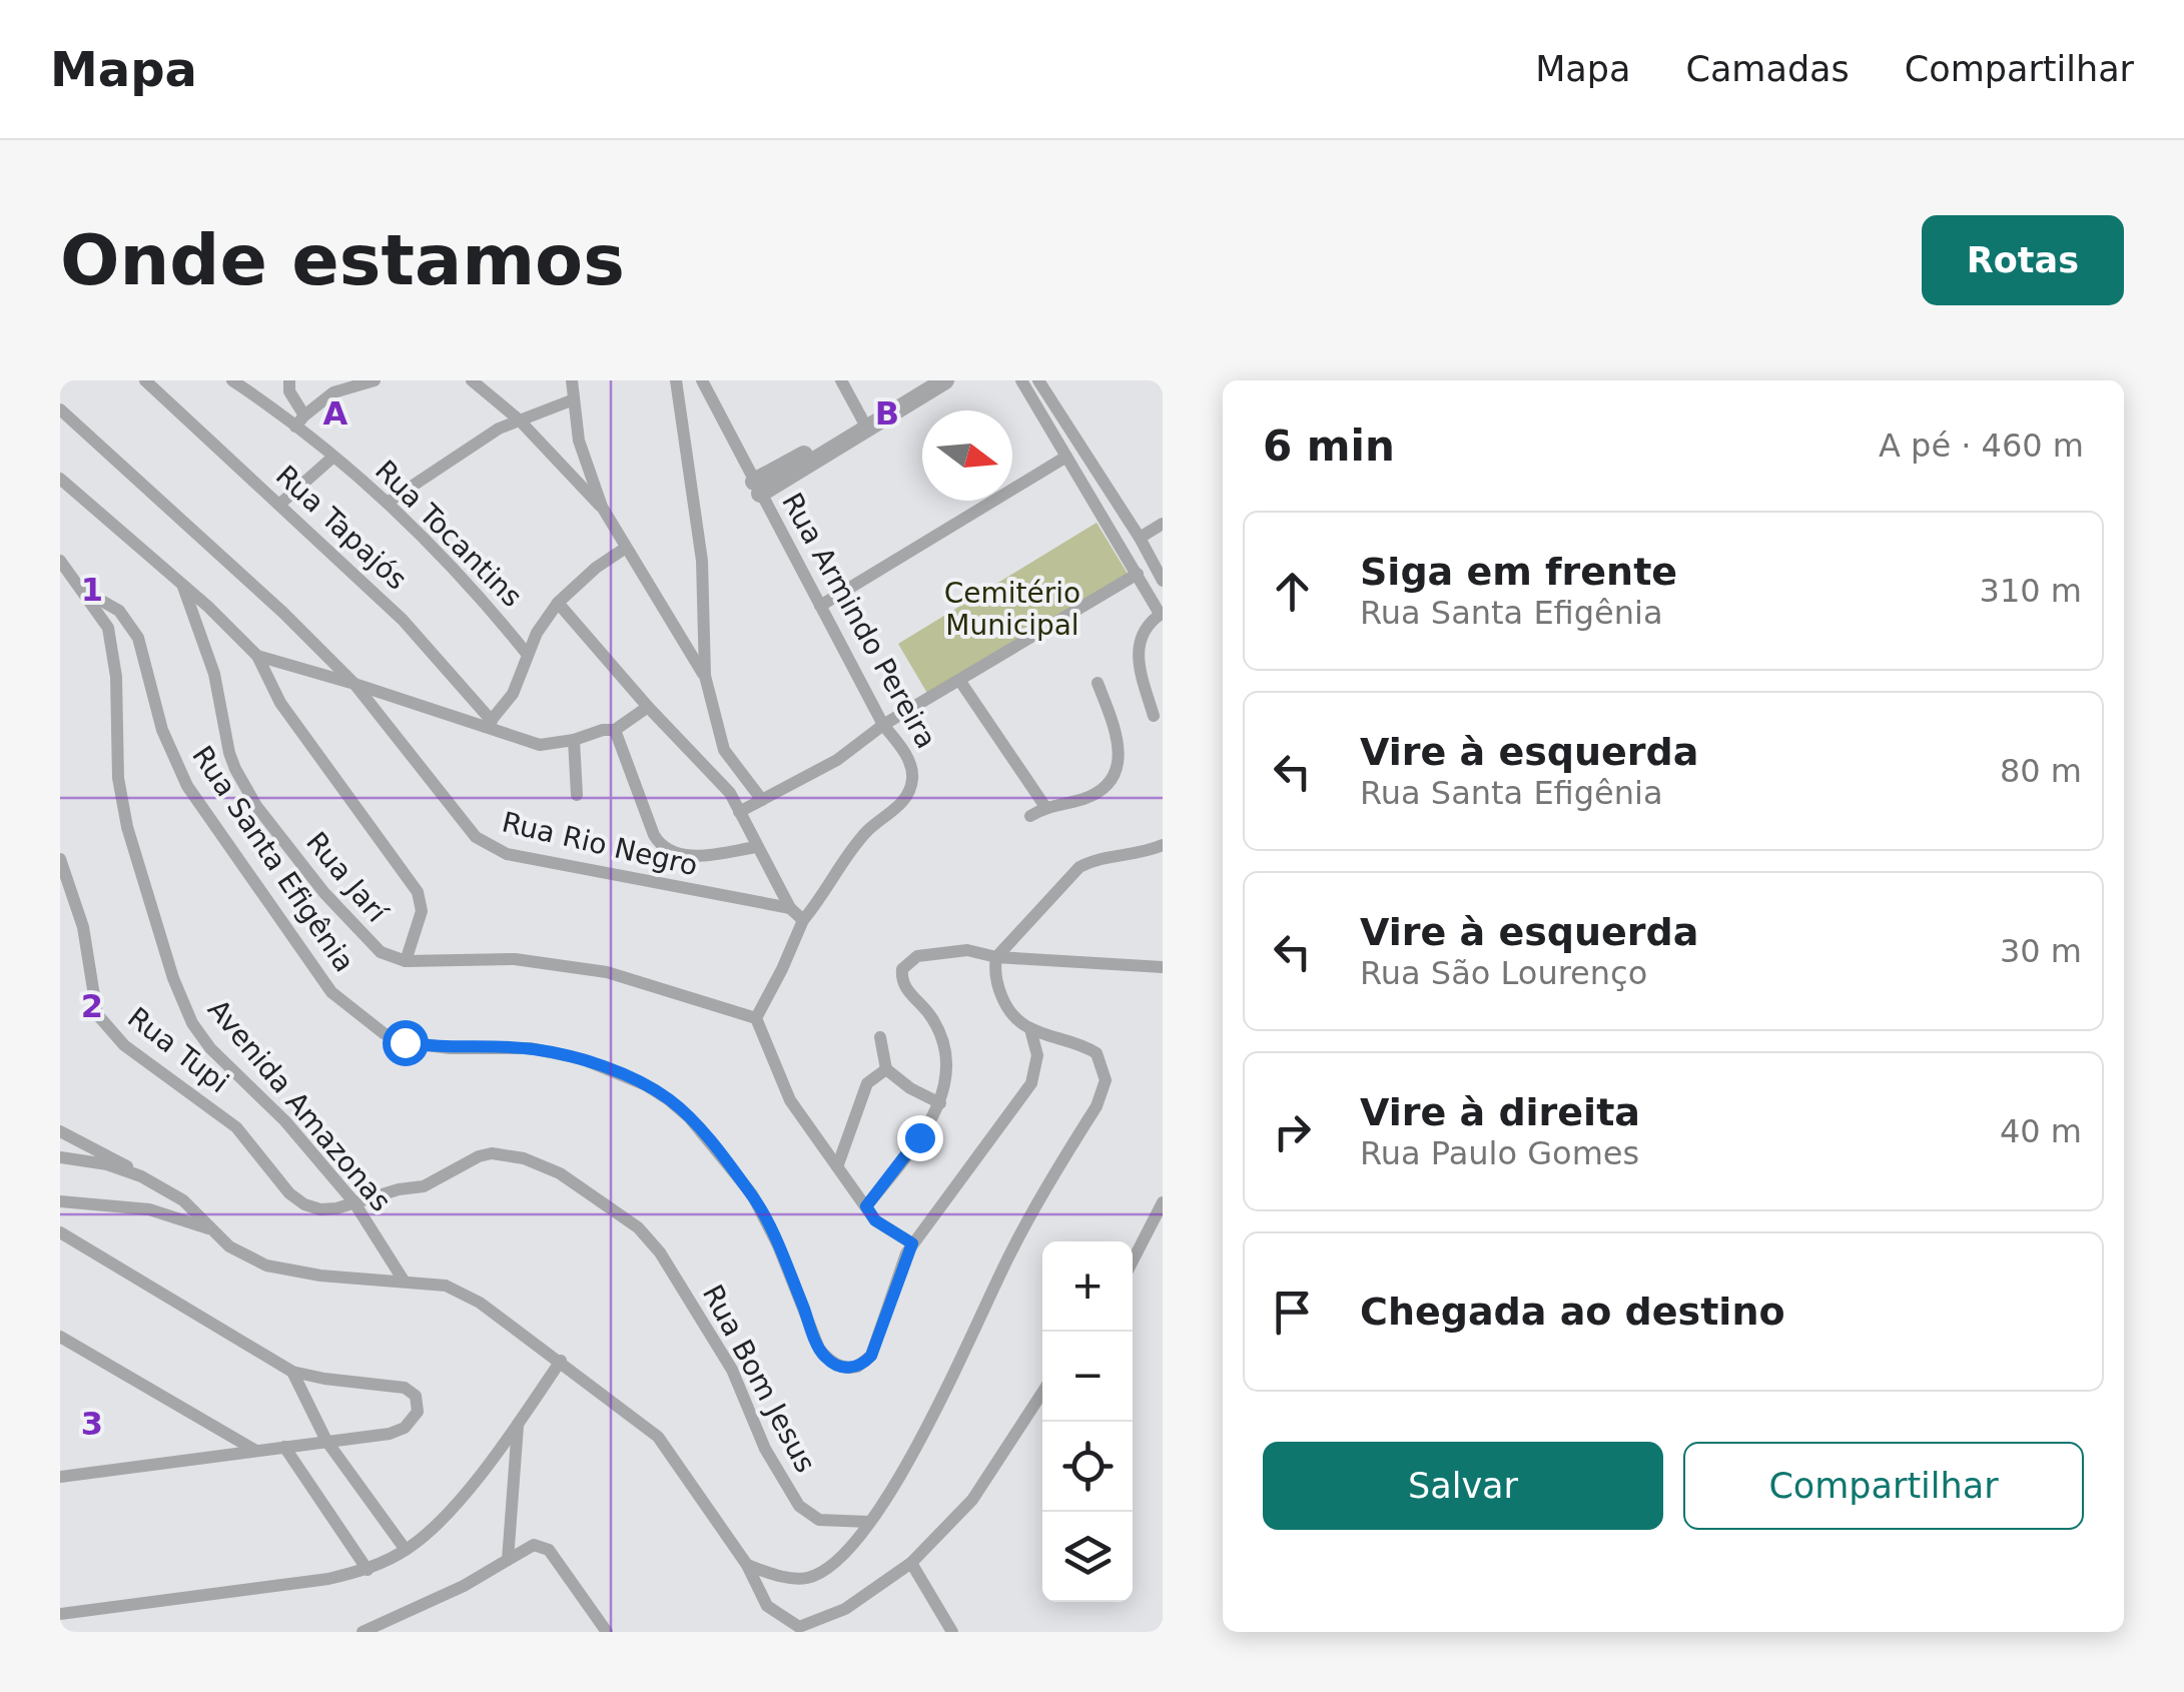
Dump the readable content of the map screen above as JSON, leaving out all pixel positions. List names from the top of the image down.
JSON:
{
  "streets": {
    "street": [
      "Rua Tapajós",
      "Rua Tocantins",
      "Rua Armindo Pereira",
      "Rua Rio Negro",
      "Rua Santa Efigênia",
      "Rua Jarí",
      "Rua Tupi",
      "Avenida Amazonas",
      "Rua Bom Jesus"
    ]
  },
  "crossings": [
    ["Rua Santa Efigênia", "Avenida Amazonas"],
    ["Rua Tupi", "Avenida Amazonas"],
    ["Rua Tupi", "Rua Bom Jesus"],
    ["Avenida Amazonas", "Rua Bom Jesus"]
  ],
  "parks": ["Cemitério Municipal"],
  "north": "right",
  "page": {
    "header": "Mapa",
    "nav": ["Mapa", "Camadas", "Compartilhar"],
    "buttons": [
      "Rotas",
      ["Salvar", "Compartilhar"]
    ],
    "title": "Onde estamos",
    "heading": ["6 min", "A pé · 460 m"],
    "list": [
      ["Siga em frente", "Rua Santa Efigênia", "310 m"],
      ["Vire à esquerda", "Rua Santa Efigênia", "80 m"],
      ["Vire à esquerda", "Rua São Lourenço", "30 m"],
      ["Vire à direita", "Rua Paulo Gomes", "40 m"],
      "Chegada ao destino"
    ],
    "map_buttons": ["+", "−"]
  },
  "grid": {
    "columns": ["A", "B"],
    "rows": ["1", "2", "3"]
  }
}
